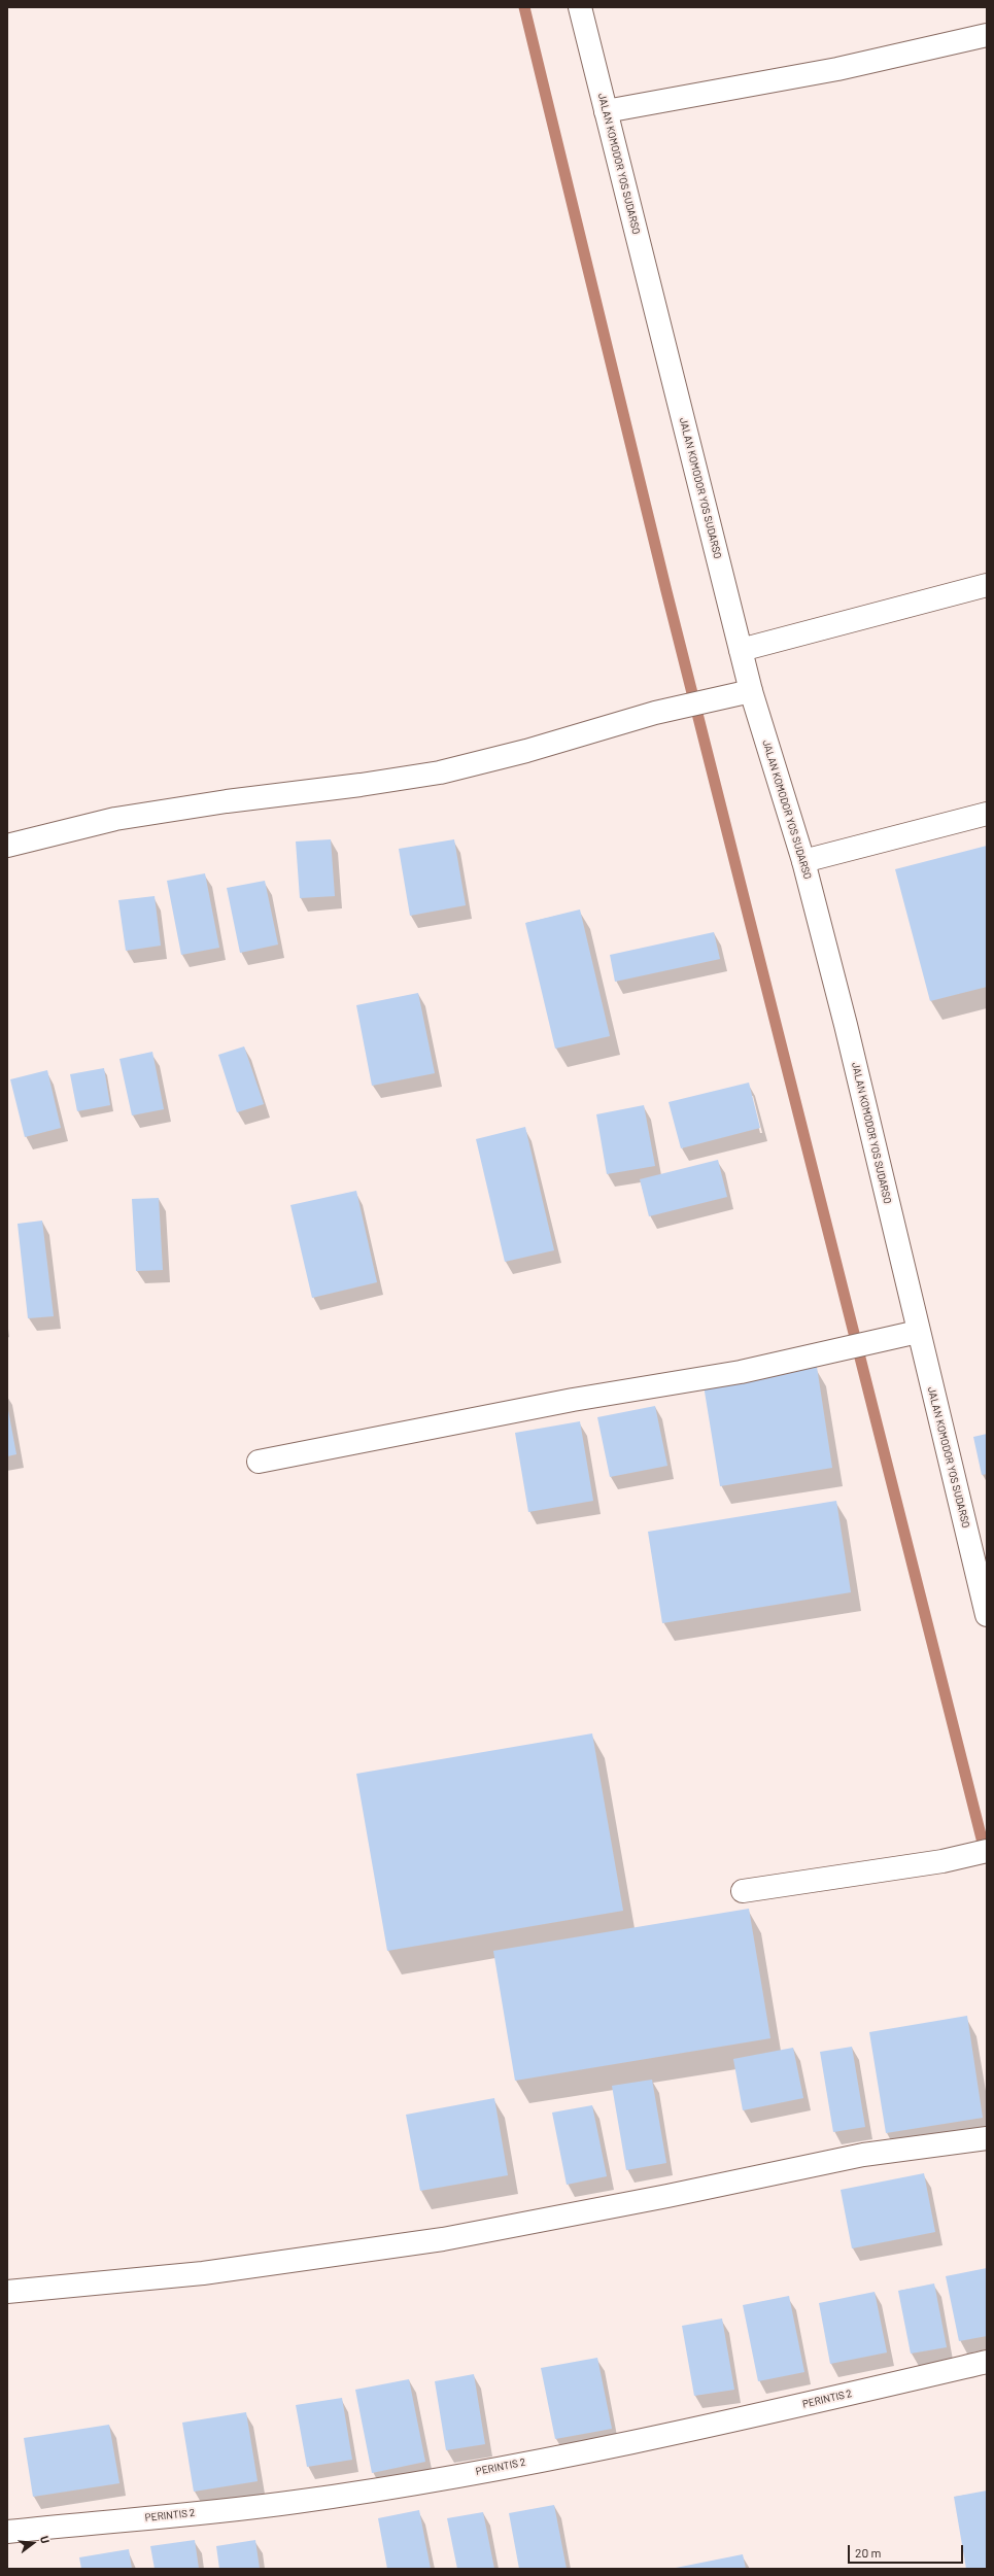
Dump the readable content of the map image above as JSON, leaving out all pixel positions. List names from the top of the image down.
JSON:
{
  "streets": {
    "street": ["JALAN KOMODOR YOS SUDARSO", "PERINTIS 2"]
  },
  "scale_bar": "20 m",
  "north": "right"
}
